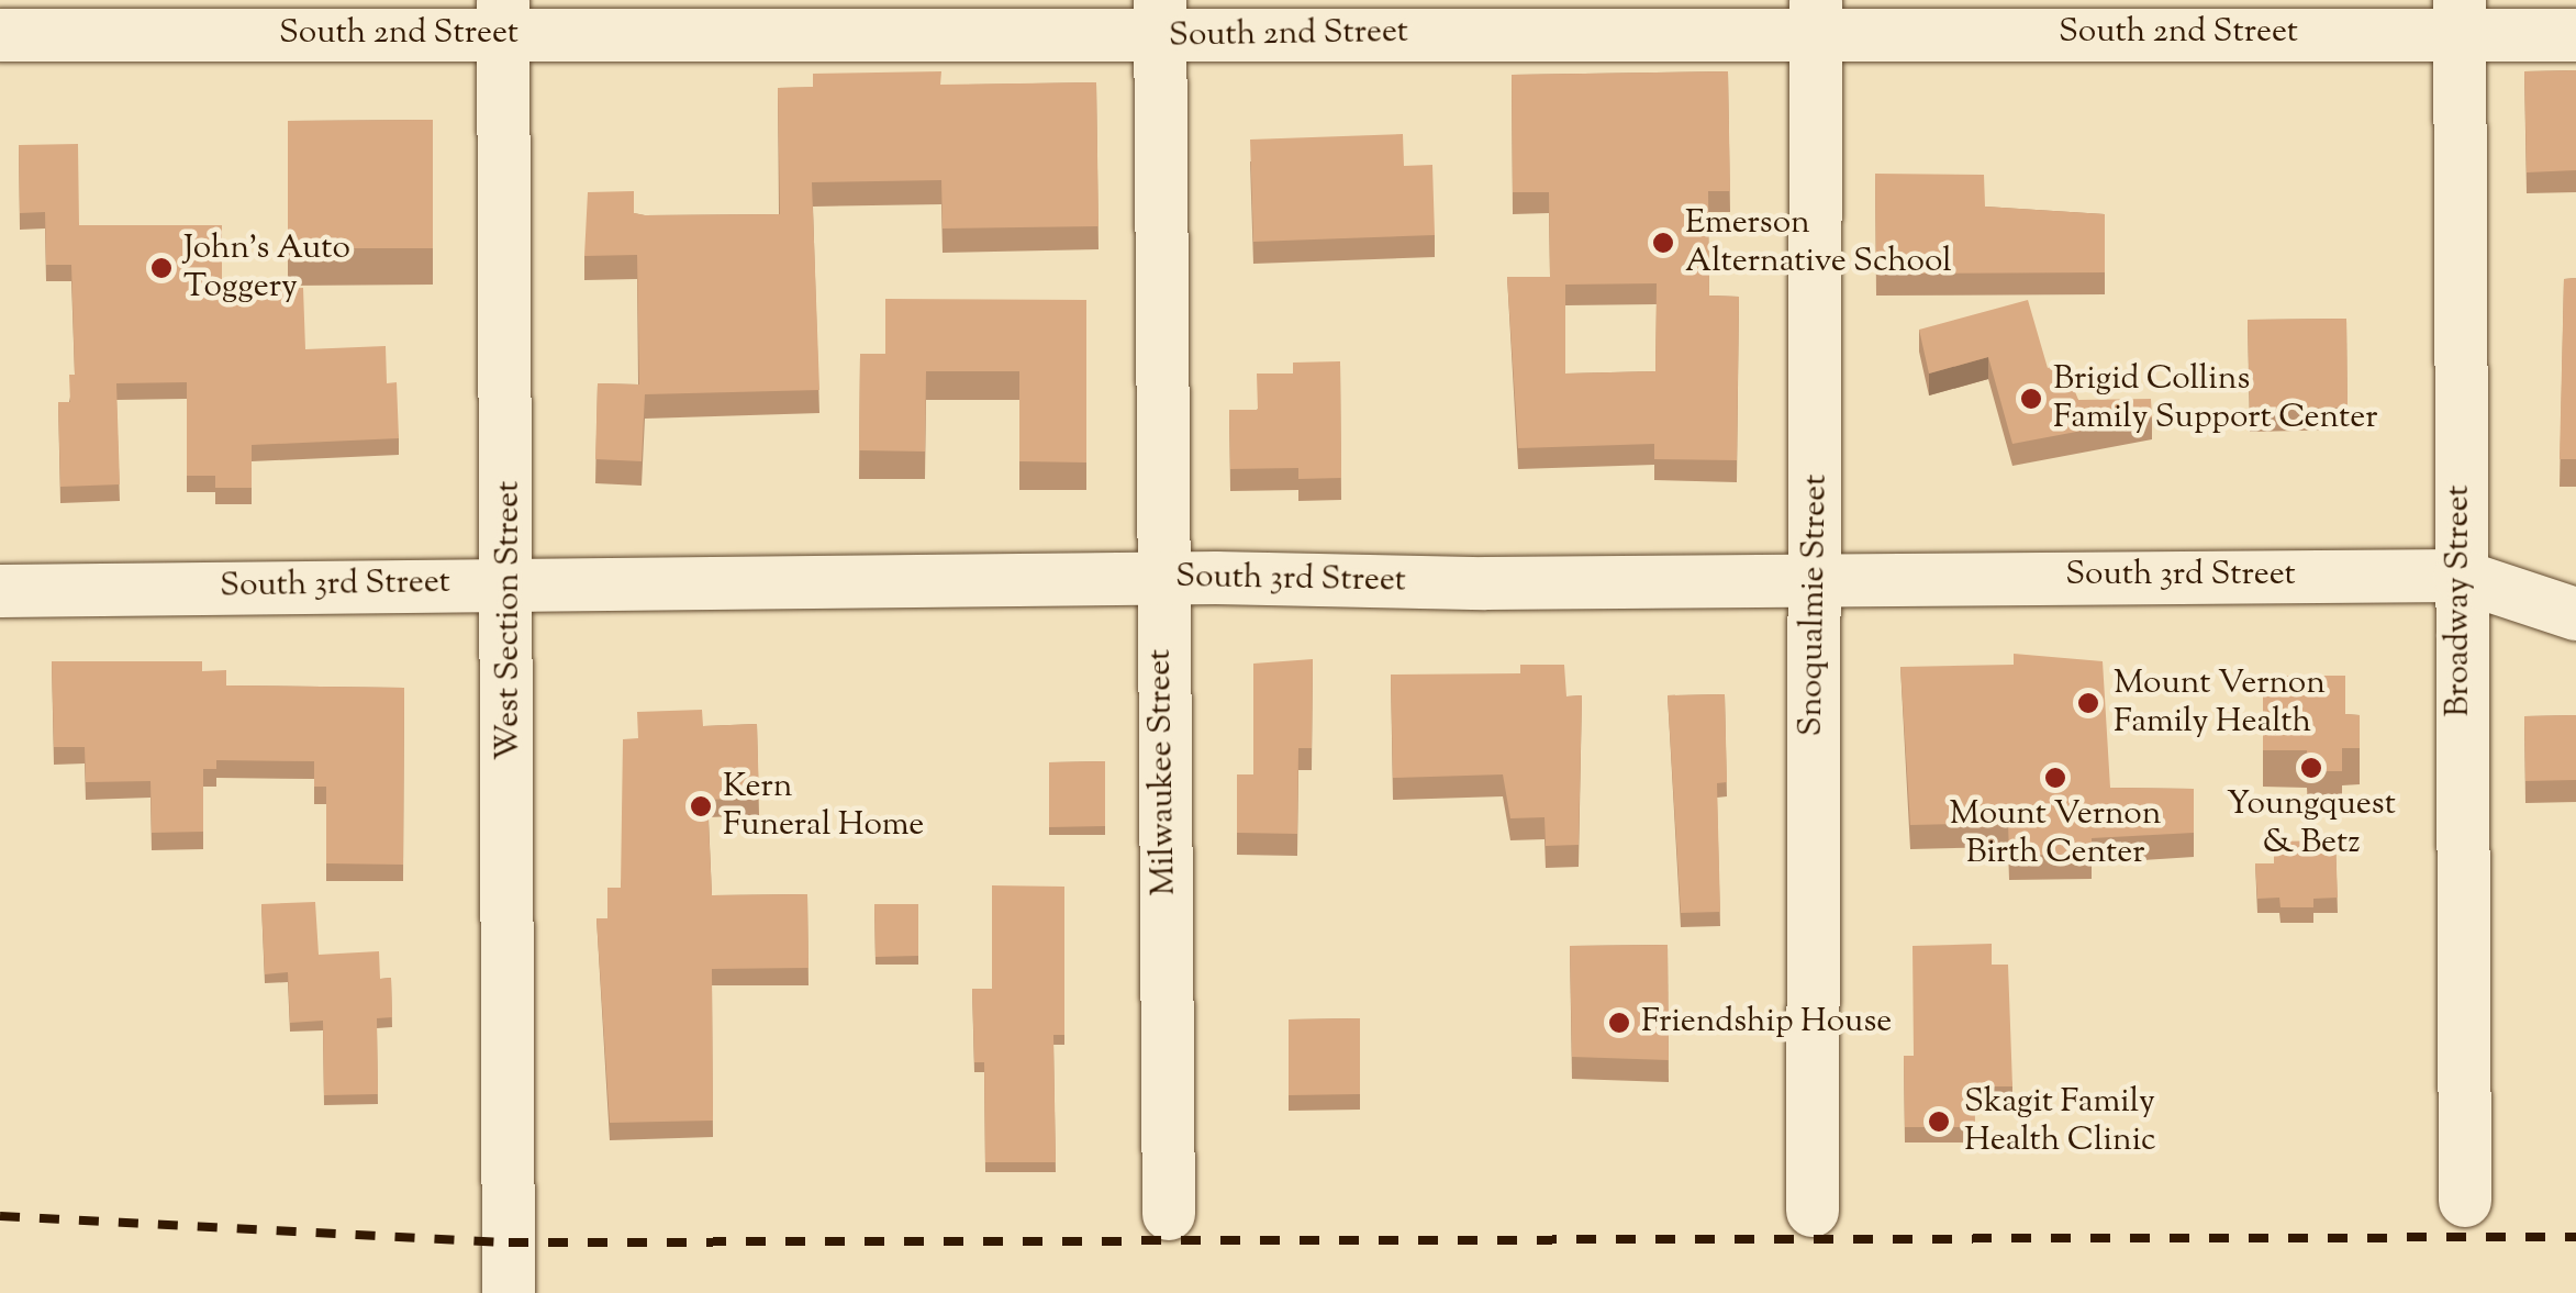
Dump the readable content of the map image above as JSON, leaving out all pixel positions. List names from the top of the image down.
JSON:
{
  "streets": {
    "street": [
      "South 2nd Street",
      "South 3rd Street",
      "Broadway Street",
      "Snoqualmie Street",
      "West Section Street",
      "Milwaukee Street"
    ]
  },
  "crossings": [
    ["South 2nd Street", "Broadway Street"],
    ["South 2nd Street", "Snoqualmie Street"],
    ["South 2nd Street", "West Section Street"],
    ["South 2nd Street", "Milwaukee Street"],
    ["South 3rd Street", "Broadway Street"],
    ["South 3rd Street", "Snoqualmie Street"],
    ["South 3rd Street", "West Section Street"],
    ["South 3rd Street", "Milwaukee Street"]
  ],
  "places": [
    "Emerson Alternative School",
    "John's Auto Toggery",
    "Brigid Collins Family Support Center",
    "Mount Vernon Family Health",
    "Youngquest & Betz",
    "Mount Vernon Birth Center",
    "Kern Funeral Home",
    "Friendship House",
    "Skagit Family Health Clinic"
  ]
}
